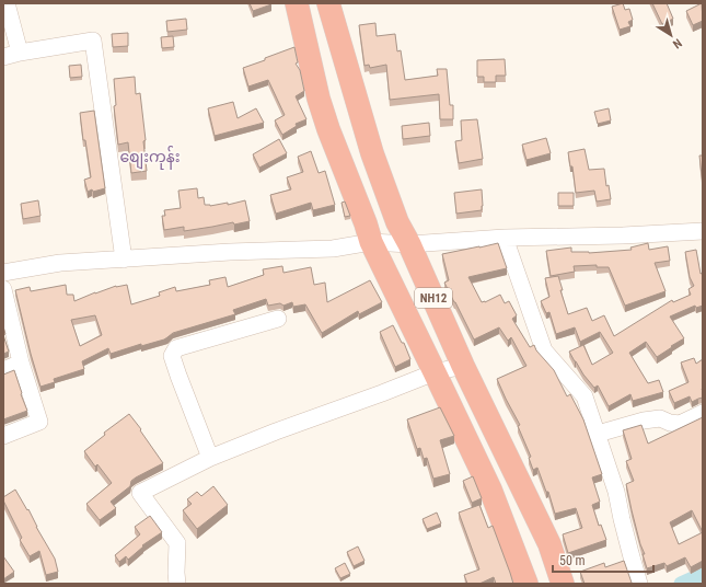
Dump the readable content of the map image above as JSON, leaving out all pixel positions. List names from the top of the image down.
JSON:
{
  "streets": {
    "highway": ["NH12"]
  },
  "districts": ["စျေးကုန်း"],
  "scale_bar": "50 m",
  "north": "bottom right"
}
